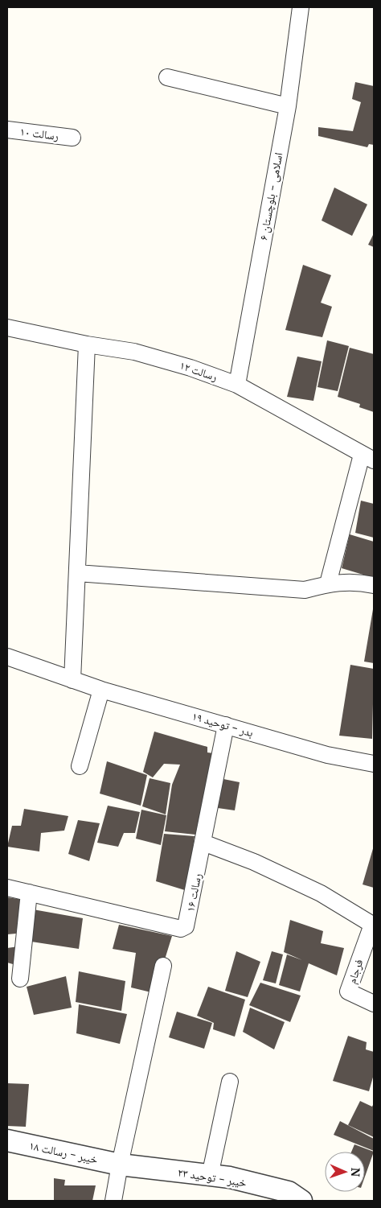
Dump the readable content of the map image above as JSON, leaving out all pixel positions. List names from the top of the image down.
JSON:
{
  "streets": {
    "street": [
      "رسالت ۱۰",
      "اسلامی - بلوچستان ۶",
      "رسالت ۱۲",
      "بدر - توحید ۱۹",
      "رسالت ۱۶",
      "فرجام",
      "خیبر - رسالت ۱۸",
      "خیبر - توحید ۲۳"
    ]
  },
  "crossings": [
    ["اسلامی - بلوچستان ۶", "رسالت ۱۲"],
    ["بدر - توحید ۱۹", "رسالت ۱۶"],
    ["خیبر - رسالت ۱۸", "خیبر - توحید ۲۳"]
  ],
  "north": "right"
}
